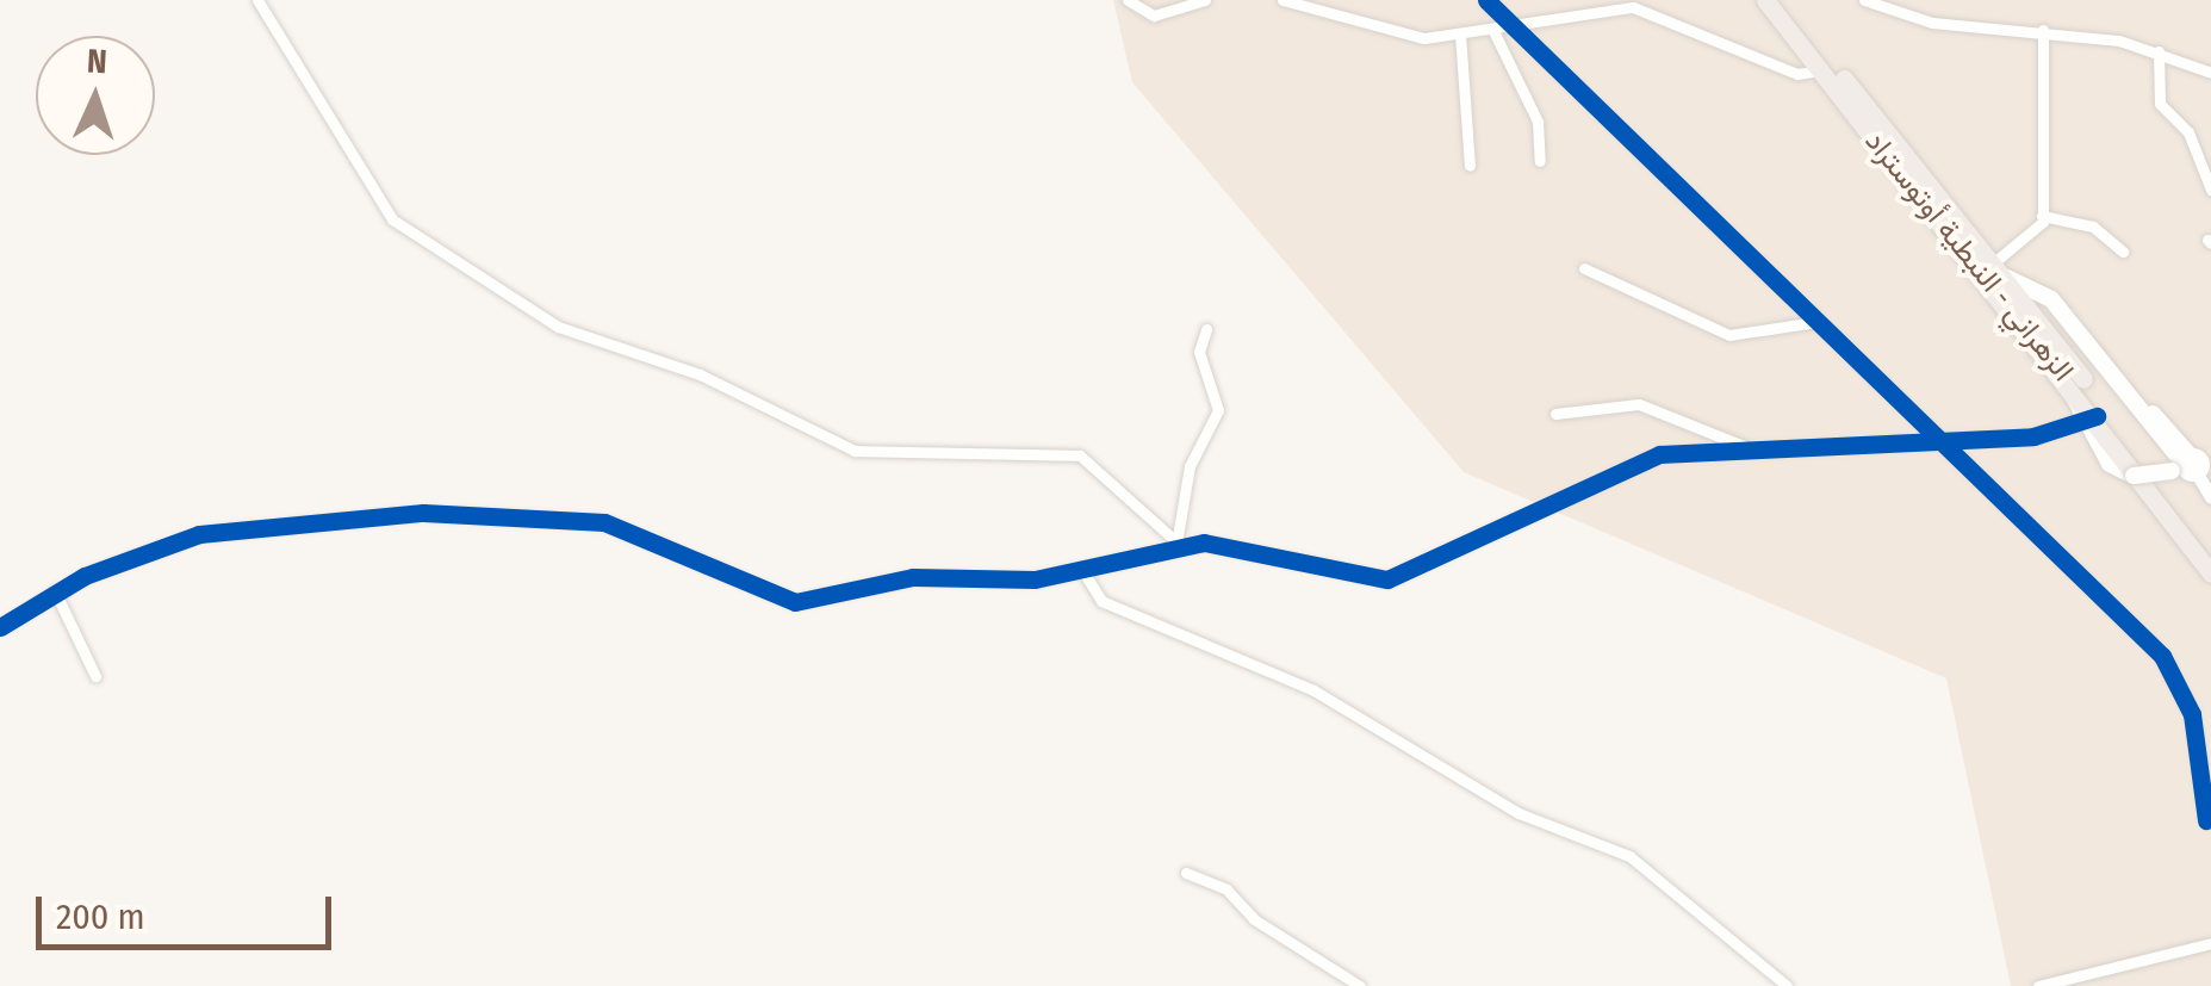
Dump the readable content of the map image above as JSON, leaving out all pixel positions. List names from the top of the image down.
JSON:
{
  "streets": {
    "highway": ["الزهراني - النبطية أوتوستراد"]
  },
  "scale_bar": "200 m",
  "north": "top"
}
